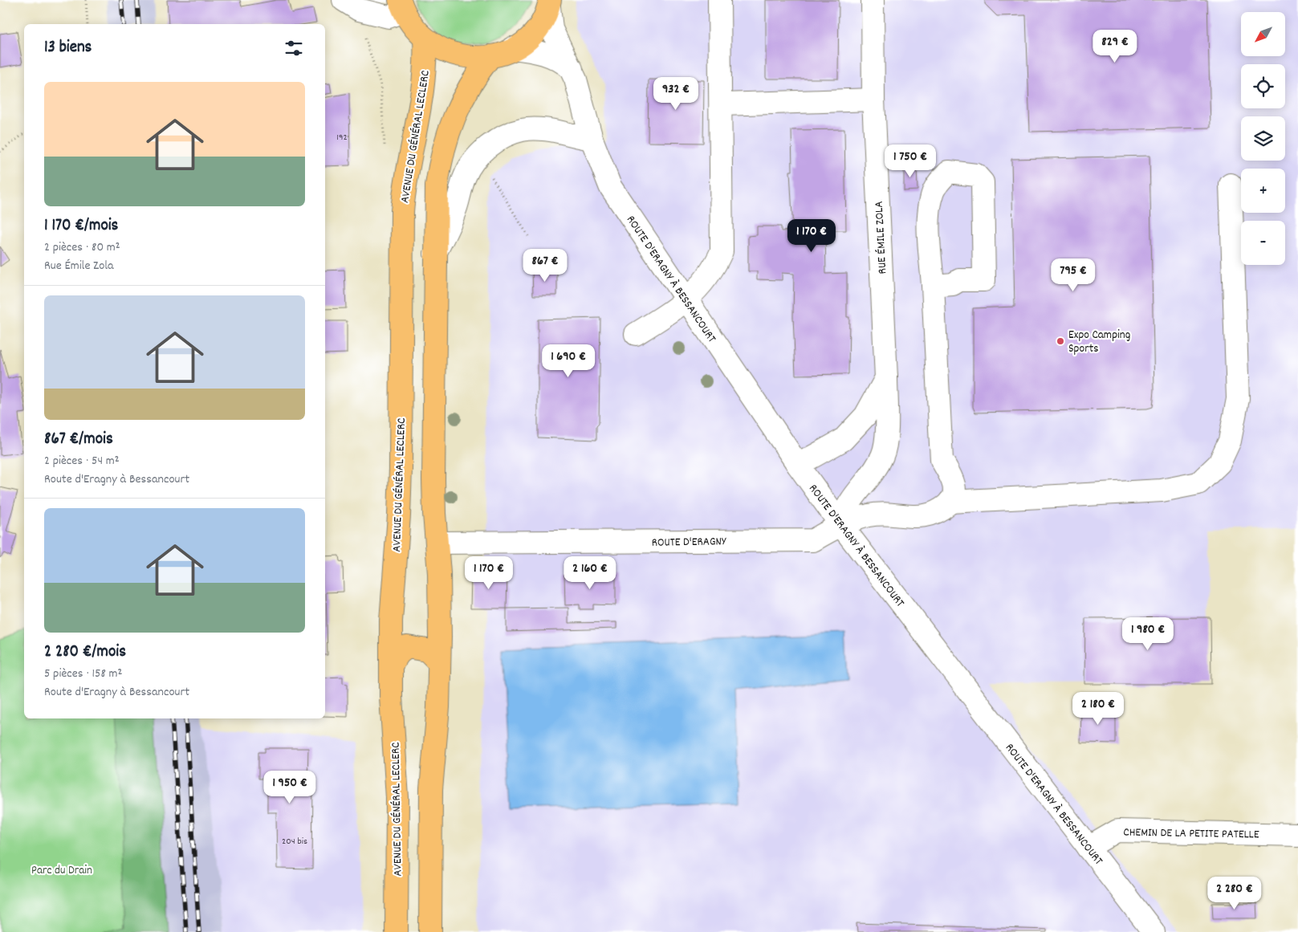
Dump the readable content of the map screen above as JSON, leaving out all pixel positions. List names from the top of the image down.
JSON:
{
  "streets": {
    "main road": ["AVENUE DU GÉNÉRAL LECLERC"],
    "street": [
      "RUE ÉMILE ZOLA",
      "ROUTE D'ERAGNY À BESSANCOURT",
      "ROUTE D'ERAGNY",
      "CHEMIN DE LA PETITE PATELLE"
    ]
  },
  "crossings": [
    ["RUE ÉMILE ZOLA", "ROUTE D'ERAGNY À BESSANCOURT"],
    ["RUE ÉMILE ZOLA", "ROUTE D'ERAGNY"],
    ["ROUTE D'ERAGNY À BESSANCOURT", "ROUTE D'ERAGNY"],
    ["ROUTE D'ERAGNY À BESSANCOURT", "CHEMIN DE LA PETITE PATELLE"]
  ],
  "parks": ["Parc du Drain"],
  "places": ["Expo Camping Sports"],
  "house_numbers": ["192", "204 bis"],
  "north": "bottom left",
  "page": {
    "map_buttons": ["+", "−"],
    "heading": "13 biens",
    "price": [
      "829 €",
      "932 €",
      "1 750 €",
      "1 170 €",
      "867 €",
      "795 €",
      "1 690 €",
      "1 170 €",
      "2 160 €",
      "1 980 €",
      "2 180 €",
      "1 950 €",
      "2 280 €"
    ],
    "list": [
      {
        "name": "1 170 €/mois",
        "note": "2 pièces · 80 m² · Rue Émile Zola"
      },
      {
        "name": "867 €/mois",
        "note": "2 pièces · 54 m² · Route d'Eragny à Bessancourt"
      },
      {
        "name": "2 280 €/mois",
        "note": "5 pièces · 158 m² · Route d'Eragny à Bessancourt"
      }
    ]
  }
}
